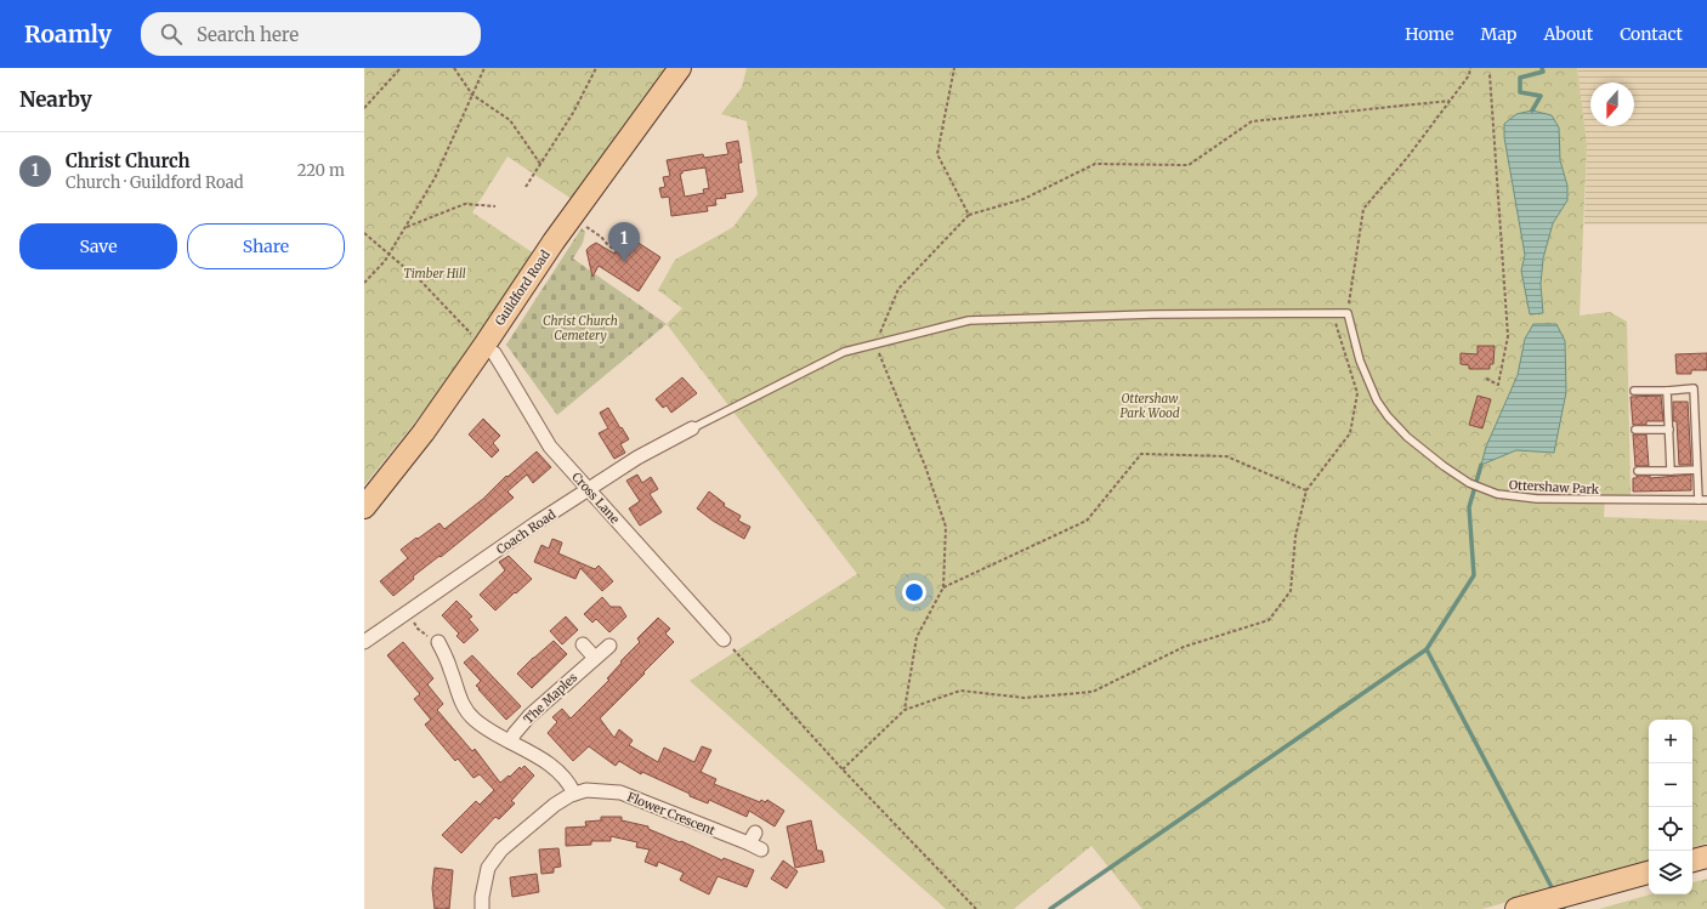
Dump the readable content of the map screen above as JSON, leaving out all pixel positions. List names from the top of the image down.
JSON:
{
  "streets": {
    "main road": ["Guildford Road"],
    "street": [
      "Cross Lane",
      "Coach Road",
      "The Maples",
      "Flower Crescent"
    ],
    "lane": ["Ottershaw Park"]
  },
  "crossings": [
    ["Guildford Road", "Cross Lane"],
    ["Cross Lane", "Coach Road"]
  ],
  "parks": ["Timber Hill", "Christ Church Cemetery", "Ottershaw Park Wood"],
  "north": "bottom",
  "page": {
    "header": "Roamly",
    "search": "Search here",
    "nav": [
      "Home",
      "Map",
      "About",
      "Contact"
    ],
    "heading": "Nearby",
    "list": [
      {
        "mark": "1",
        "name": "Christ Church",
        "note": "Church · Guildford Road",
        "value": "220 m"
      }
    ],
    "buttons": ["Save", "Share"],
    "pins": "1",
    "map_buttons": ["+", "−"]
  }
}
